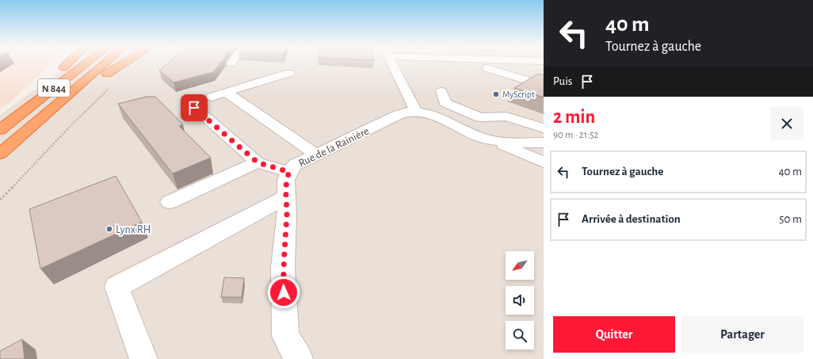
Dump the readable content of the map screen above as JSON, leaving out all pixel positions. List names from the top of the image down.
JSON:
{
  "streets": {
    "highway": ["N 844"],
    "street": ["Rue de la Rainière"]
  },
  "places": ["MyScript", "Lynx RH"],
  "north": "bottom left",
  "page": {
    "turn": ["40 m", "Tournez à gauche"],
    "then": "Puis",
    "heading": ["2 min", "90 m · 21:52"],
    "list": [
      {
        "name": "Tournez à gauche",
        "value": "40 m"
      },
      {
        "name": "Arrivée à destination",
        "value": "50 m"
      }
    ],
    "buttons": ["Quitter", "Partager"]
  }
}
